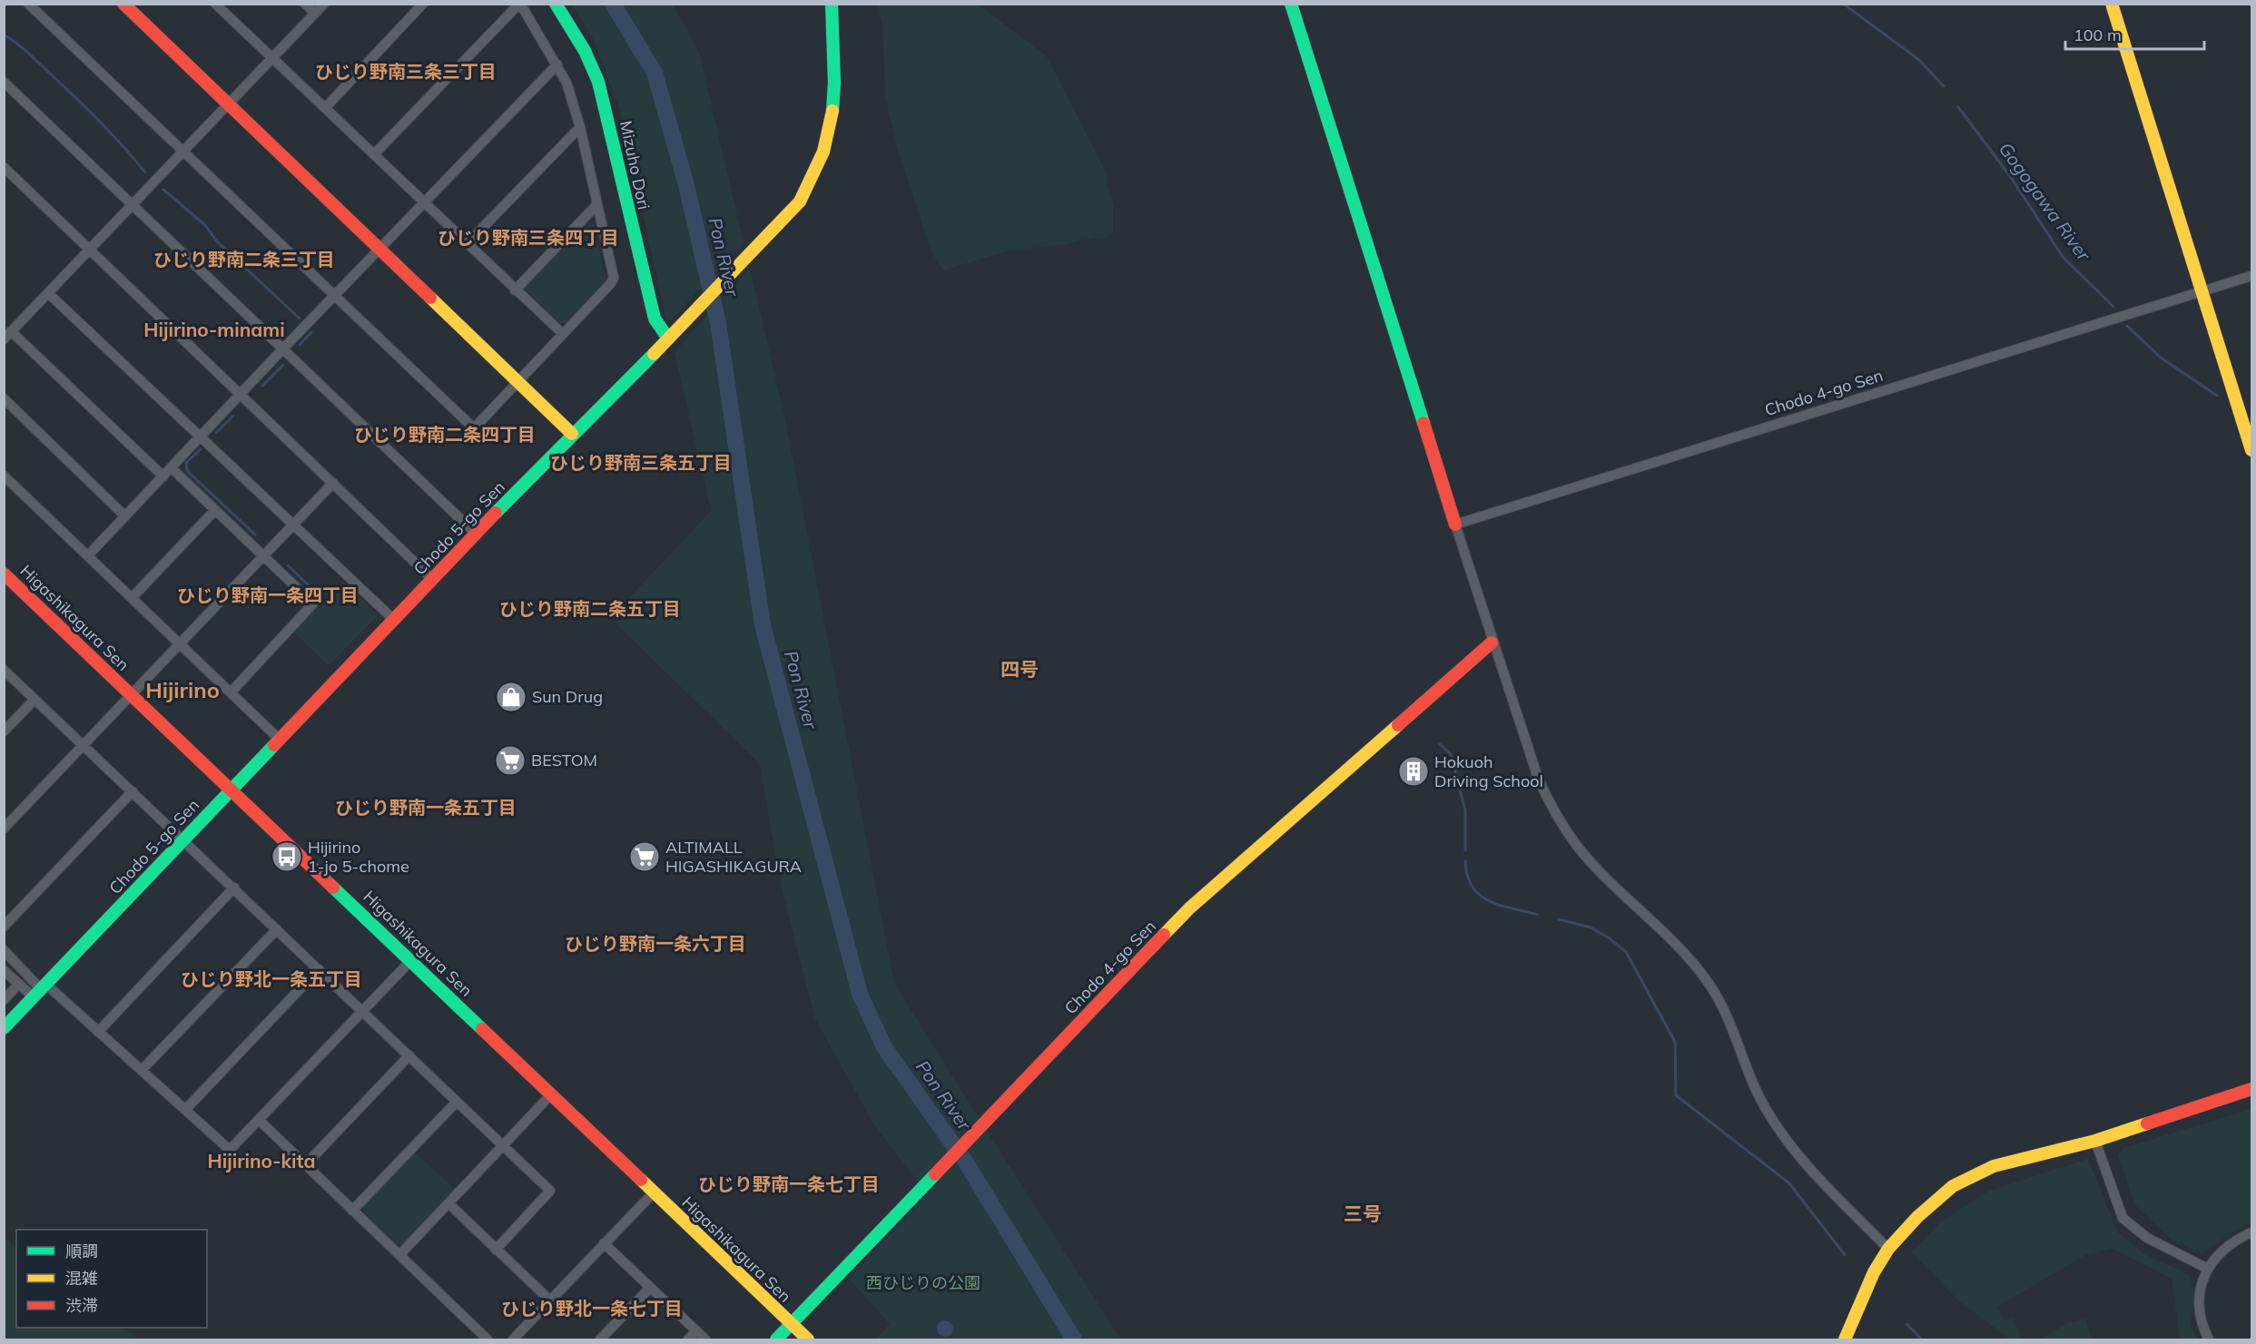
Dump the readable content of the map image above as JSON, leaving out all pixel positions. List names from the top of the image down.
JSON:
{
  "streets": {
    "street": [
      "Mizuho Dori",
      "Chodo 4-go Sen",
      "Chodo 5-go Sen",
      "Higashikagura Sen"
    ]
  },
  "crossings": [
    ["Mizuho Dori", "Chodo 5-go Sen"],
    ["Chodo 4-go Sen", "Higashikagura Sen"],
    ["Chodo 5-go Sen", "Higashikagura Sen"]
  ],
  "districts": [
    "ひじり野南三条三丁目",
    "ひじり野南三条四丁目",
    "ひじり野南二条三丁目",
    "Hijirino-minami",
    "ひじり野南二条四丁目",
    "ひじり野南三条五丁目",
    "ひじり野南一条四丁目",
    "ひじり野南二条五丁目",
    "四号",
    "Hijirino",
    "ひじり野南一条五丁目",
    "ひじり野南一条六丁目",
    "ひじり野北一条五丁目",
    "Hijirino-kita",
    "ひじり野南一条七丁目",
    "三号",
    "ひじり野北一条七丁目"
  ],
  "water": ["Gogogawa River", "Pon River"],
  "parks": ["西ひじりの公園"],
  "places": {
    "shop": ["Sun Drug"],
    "supermarket": ["BESTOM", "ALTIMALL HIGASHIKAGURA"],
    "building": ["Hokuoh Driving School"],
    "bus stop": ["Hijirino 1-jo 5-chome"]
  },
  "legend": ["順調", "混雑", "渋滞"],
  "scale_bar": "100 m"
}
